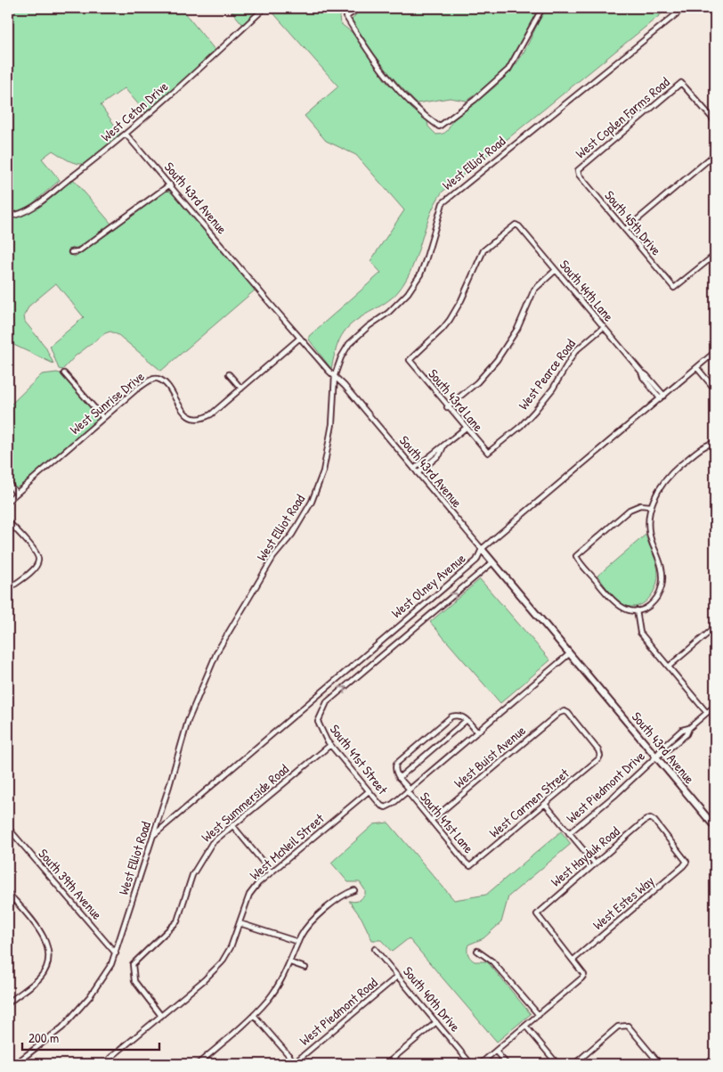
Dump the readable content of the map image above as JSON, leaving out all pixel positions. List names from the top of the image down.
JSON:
{
  "streets": {
    "street": [
      "West Ceton Drive",
      "West Coplen Farms Road",
      "West Elliot Road",
      "South 43rd Avenue",
      "South 45th Drive",
      "South 44th Lane",
      "West Pearce Road",
      "South 43rd Lane",
      "West Sunrise Drive",
      "West Olney Avenue",
      "West Buist Avenue",
      "South 41st Street",
      "West Piedmont Drive",
      "West Summerside Road",
      "West Carmen Street",
      "South 41st Lane",
      "West McNeil Street",
      "West Hayduk Road",
      "South 39th Avenue",
      "West Estes Way",
      "South 40th Drive",
      "West Piedmont Road"
    ]
  },
  "crossings": [
    ["West Ceton Drive", "South 43rd Avenue"],
    ["West Coplen Farms Road", "South 45th Drive"],
    ["West Elliot Road", "South 43rd Avenue"],
    ["West Elliot Road", "West Olney Avenue"],
    ["West Elliot Road", "South 39th Avenue"],
    ["South 43rd Avenue", "West Sunrise Drive"],
    ["South 43rd Avenue", "West Olney Avenue"],
    ["South 43rd Avenue", "South 41st Street"],
    ["South 43rd Avenue", "West Piedmont Drive"],
    ["South 44th Lane", "West Pearce Road"],
    ["South 44th Lane", "South 43rd Lane"],
    ["South 44th Lane", "West Olney Avenue"],
    ["West Pearce Road", "South 43rd Lane"],
    ["West Buist Avenue", "West Carmen Street"],
    ["West Buist Avenue", "South 41st Lane"],
    ["South 41st Street", "West Summerside Road"],
    ["South 41st Street", "South 41st Lane"],
    ["South 41st Street", "West McNeil Street"],
    ["West Summerside Road", "West McNeil Street"],
    ["West Carmen Street", "South 41st Lane"],
    ["West Hayduk Road", "West Estes Way"],
    ["South 40th Drive", "West Piedmont Road"]
  ],
  "one_way": ["South 41st Street"],
  "scale_bar": "200 m"
}
